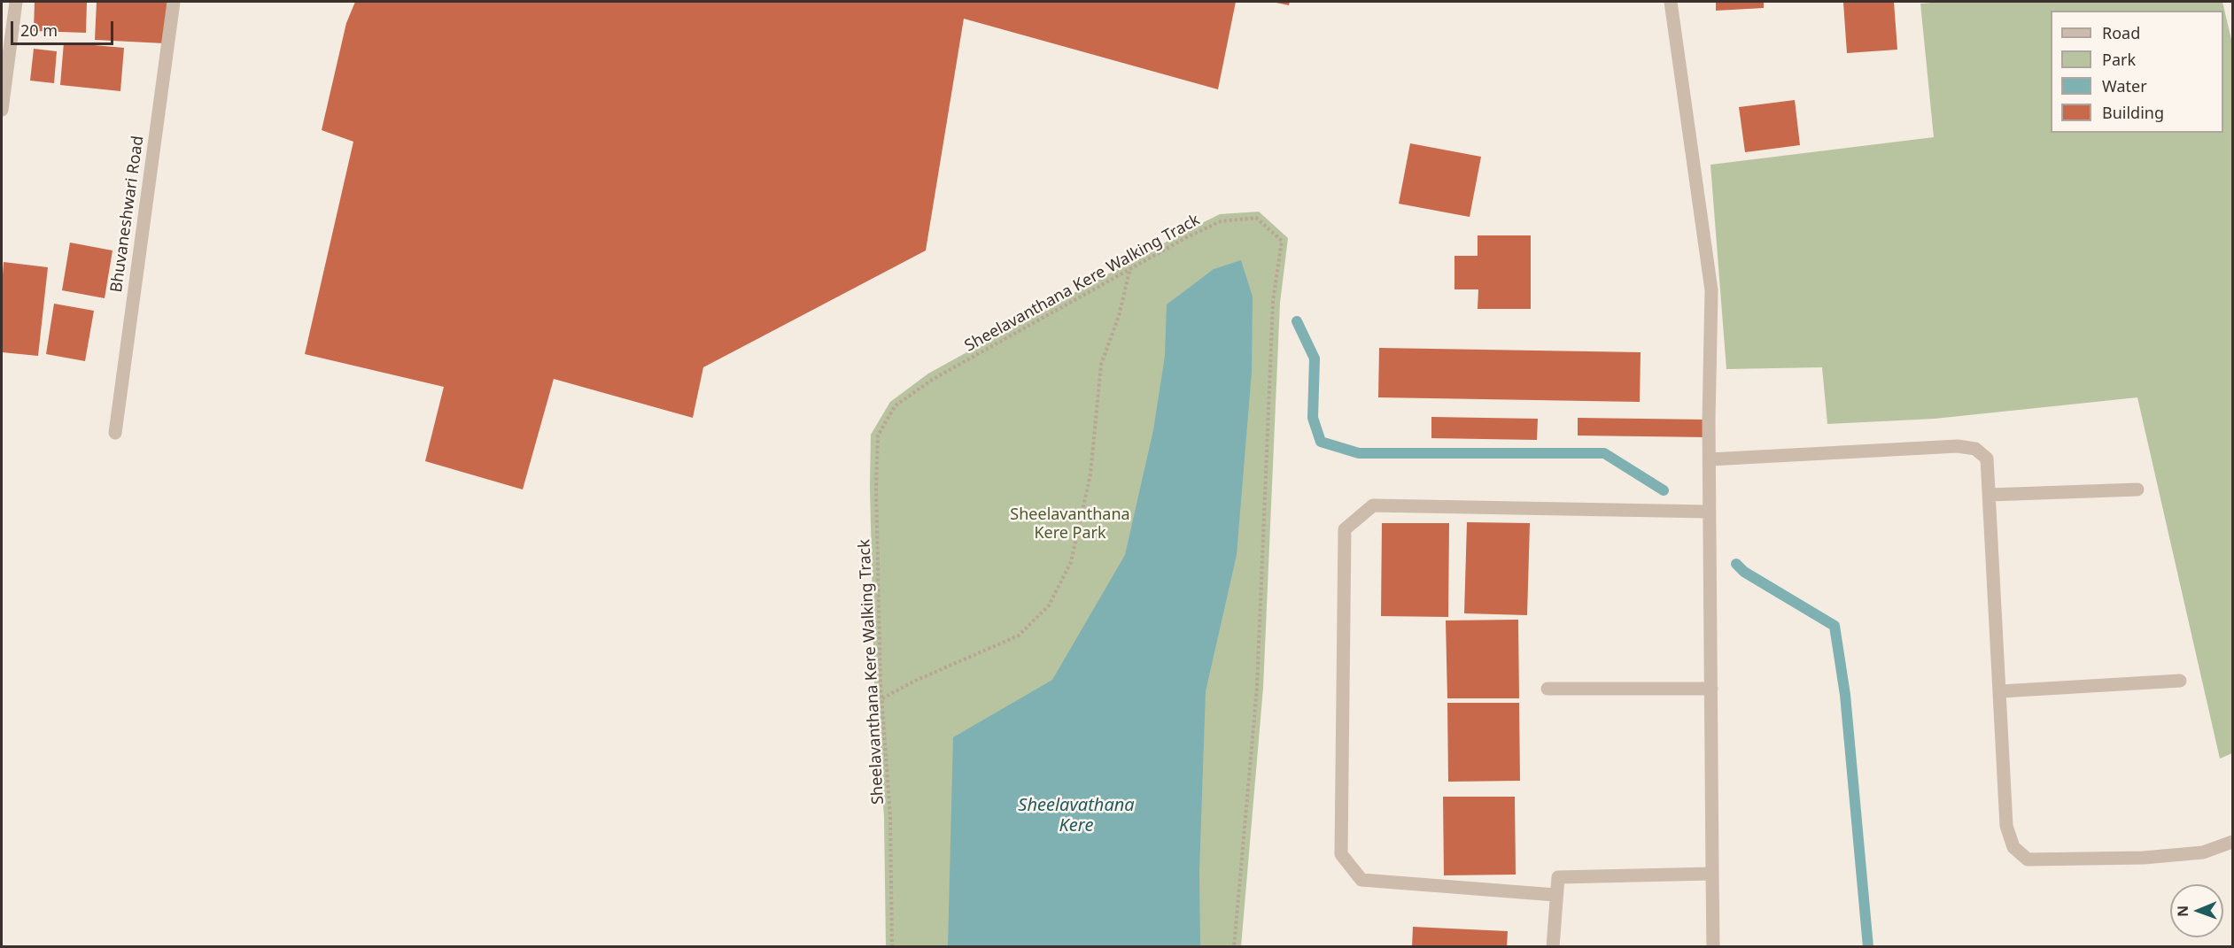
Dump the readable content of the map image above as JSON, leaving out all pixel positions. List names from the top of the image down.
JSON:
{
  "streets": {
    "street": ["Bhuvaneshwari Road"],
    "path": ["Sheelavanthana Kere Walking Track"]
  },
  "water": ["Sheelavathana Kere"],
  "parks": ["Sheelavanthana Kere Park"],
  "legend": [
    "Road",
    "Park",
    "Water",
    "Building"
  ],
  "scale_bar": "20 m",
  "north": "left"
}
